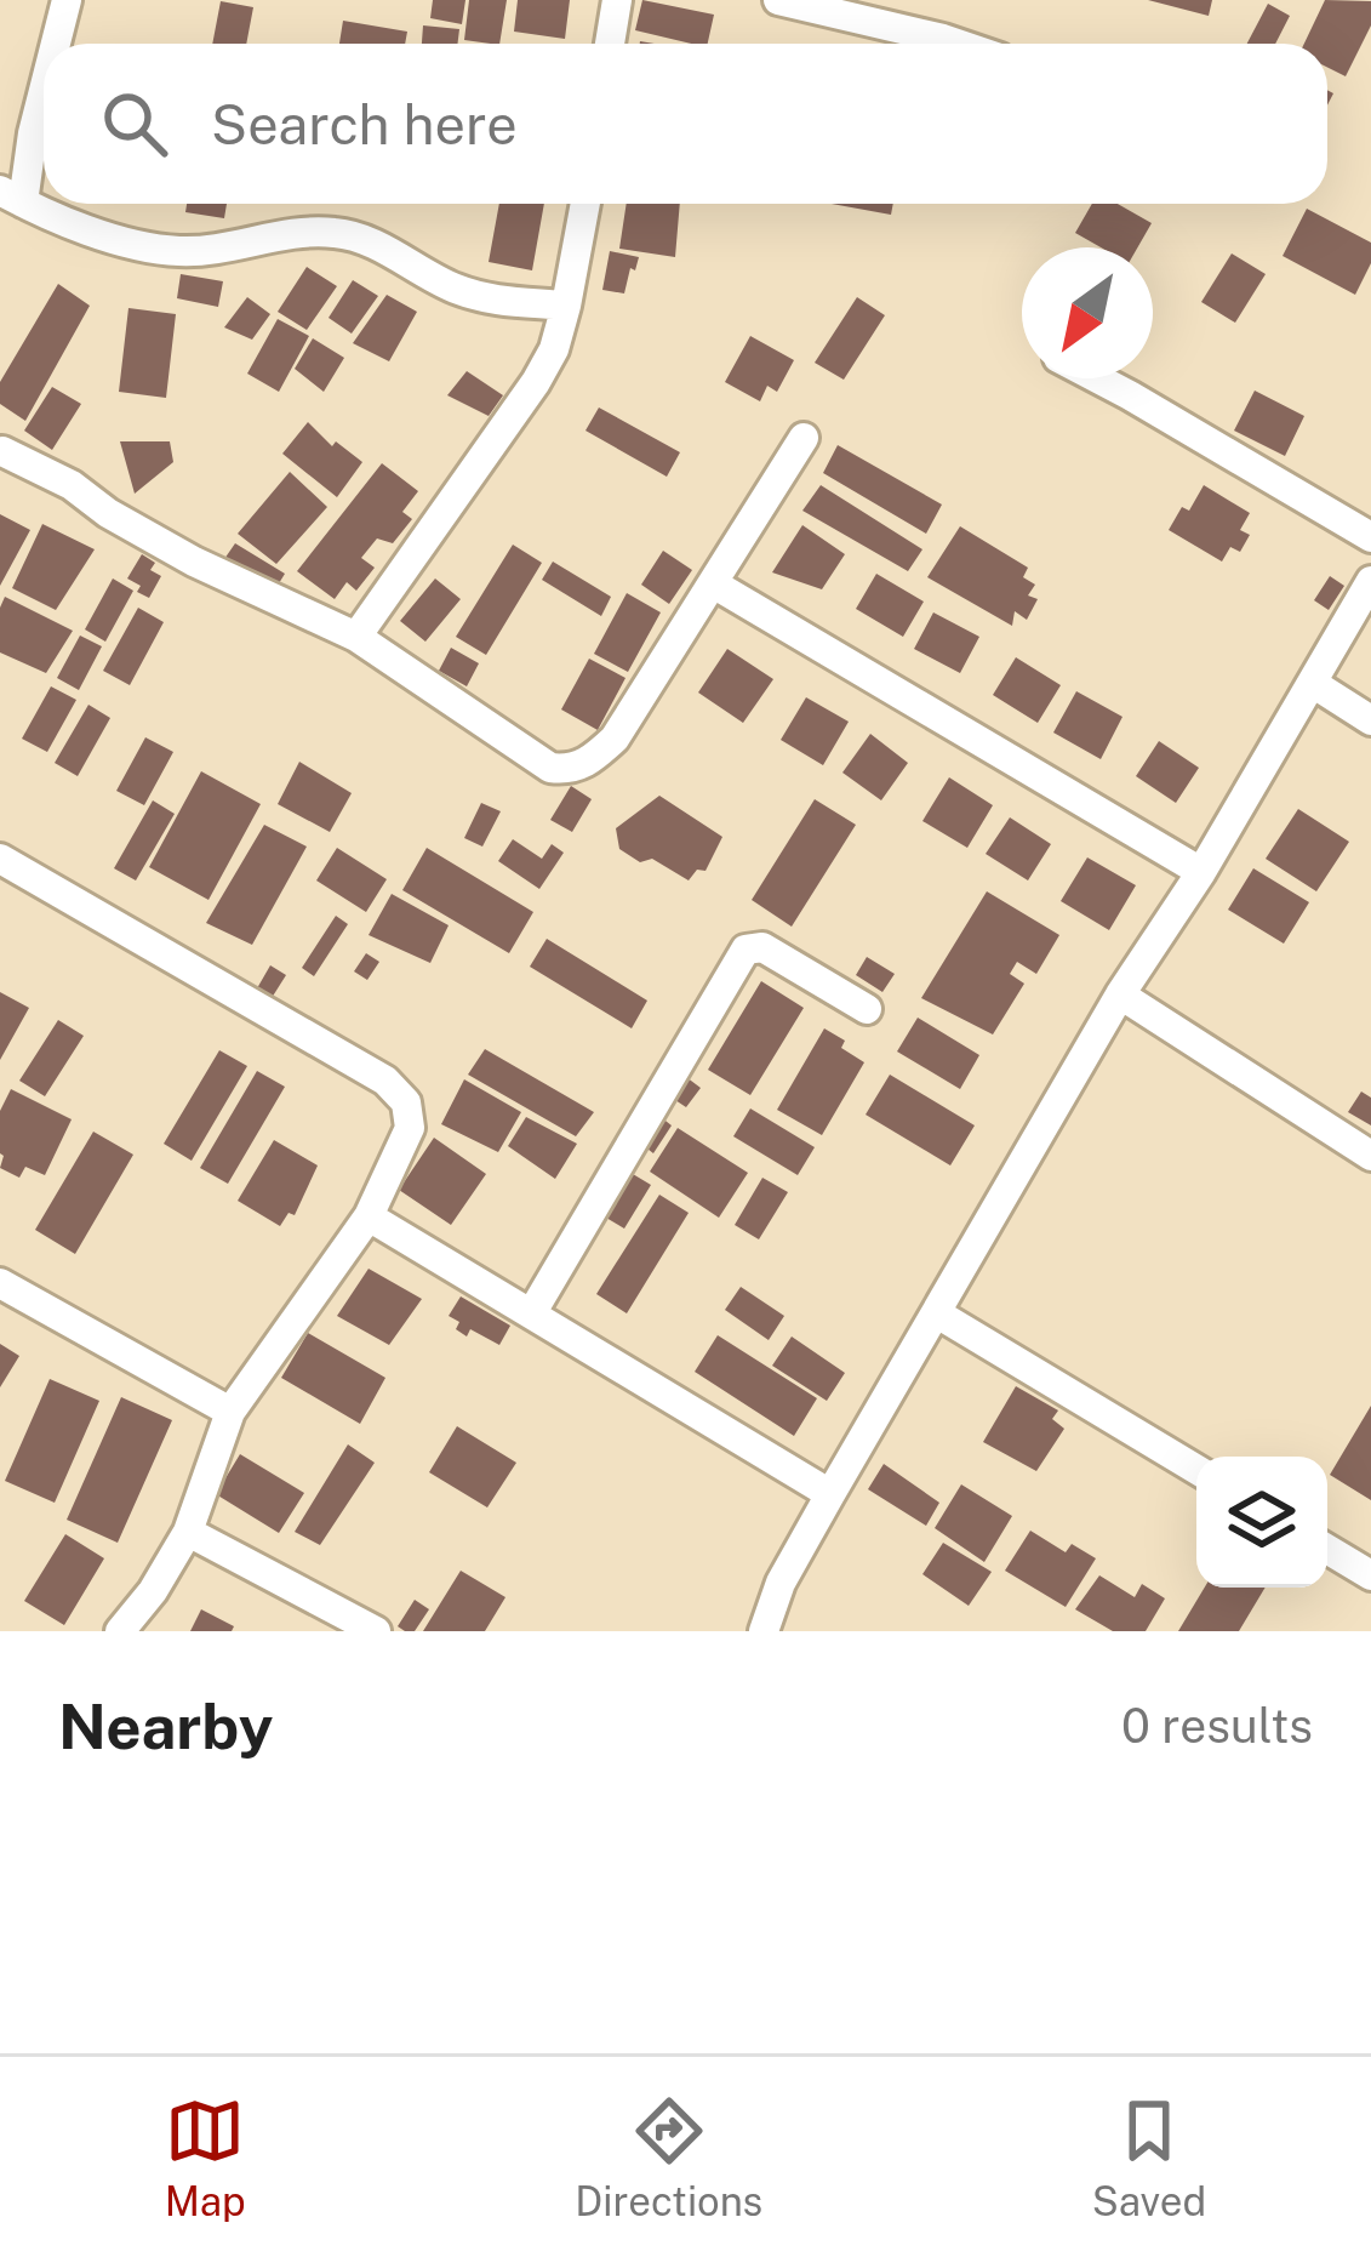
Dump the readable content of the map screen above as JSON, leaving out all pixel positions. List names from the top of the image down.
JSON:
{
  "north": "bottom left",
  "page": {
    "search": "Search here",
    "heading": ["Nearby", "0 results"],
    "nav": ["Map", "Directions", "Saved"]
  }
}
